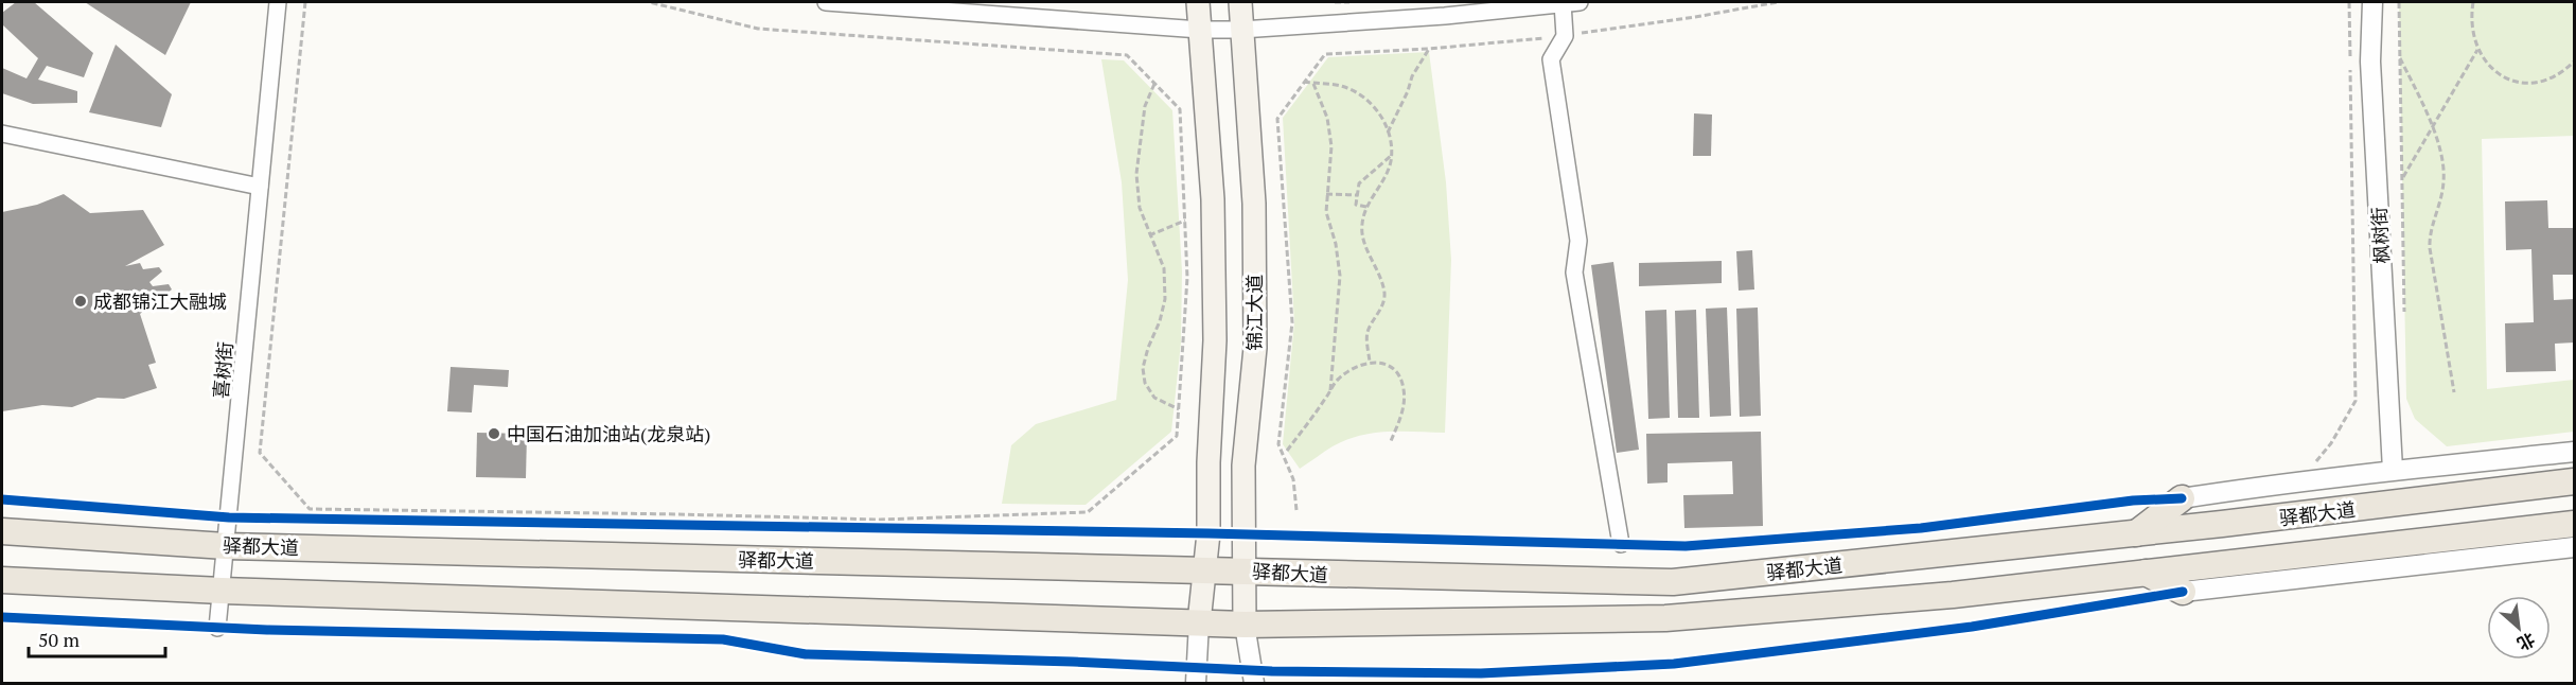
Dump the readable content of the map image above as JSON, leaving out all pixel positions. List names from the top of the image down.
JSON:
{
  "streets": {
    "main road": ["锦江大道", "驿都大道"],
    "street": ["枫树街", "喜树街"]
  },
  "crossings": [
    ["锦江大道", "驿都大道"],
    ["喜树街", "驿都大道"]
  ],
  "places": ["成都锦江大融城", "中国石油加油站(龙泉站)"],
  "scale_bar": "50 m",
  "north": "bottom right"
}
